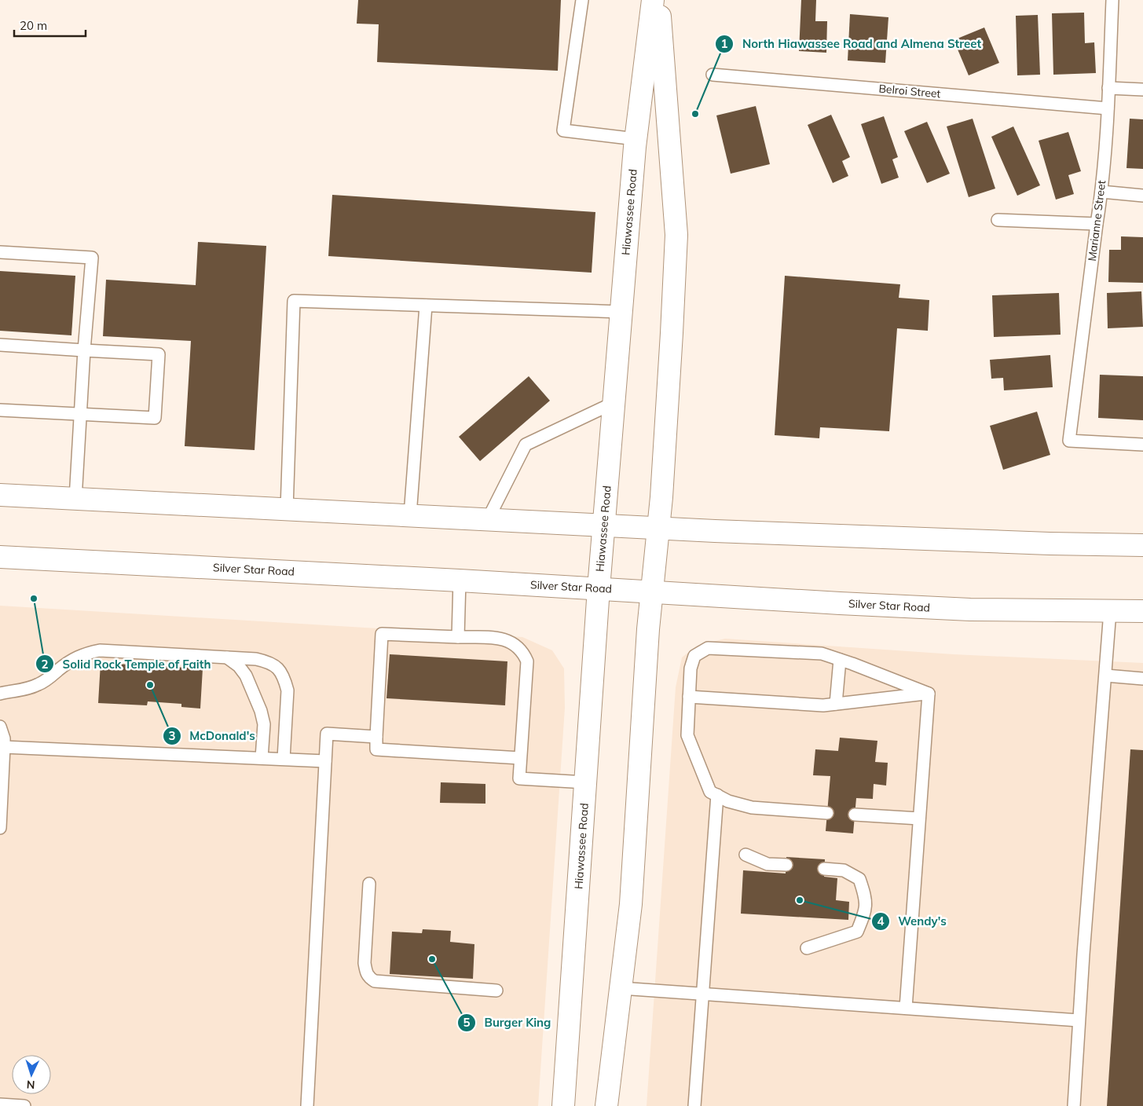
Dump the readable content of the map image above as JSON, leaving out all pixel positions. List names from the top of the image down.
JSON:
{
  "streets": {
    "main road": ["Hiawassee Road", "Silver Star Road"],
    "lane": ["Belroi Street", "Marianne Street"]
  },
  "crossings": [
    ["Belroi Street", "Marianne Street"],
    ["Hiawassee Road", "Silver Star Road"]
  ],
  "places": [
    "North Hiawassee Road and Almena Street",
    "Solid Rock Temple of Faith",
    "McDonald's",
    "Wendy's",
    "Burger King"
  ],
  "scale_bar": "20 m",
  "north": "bottom"
}
